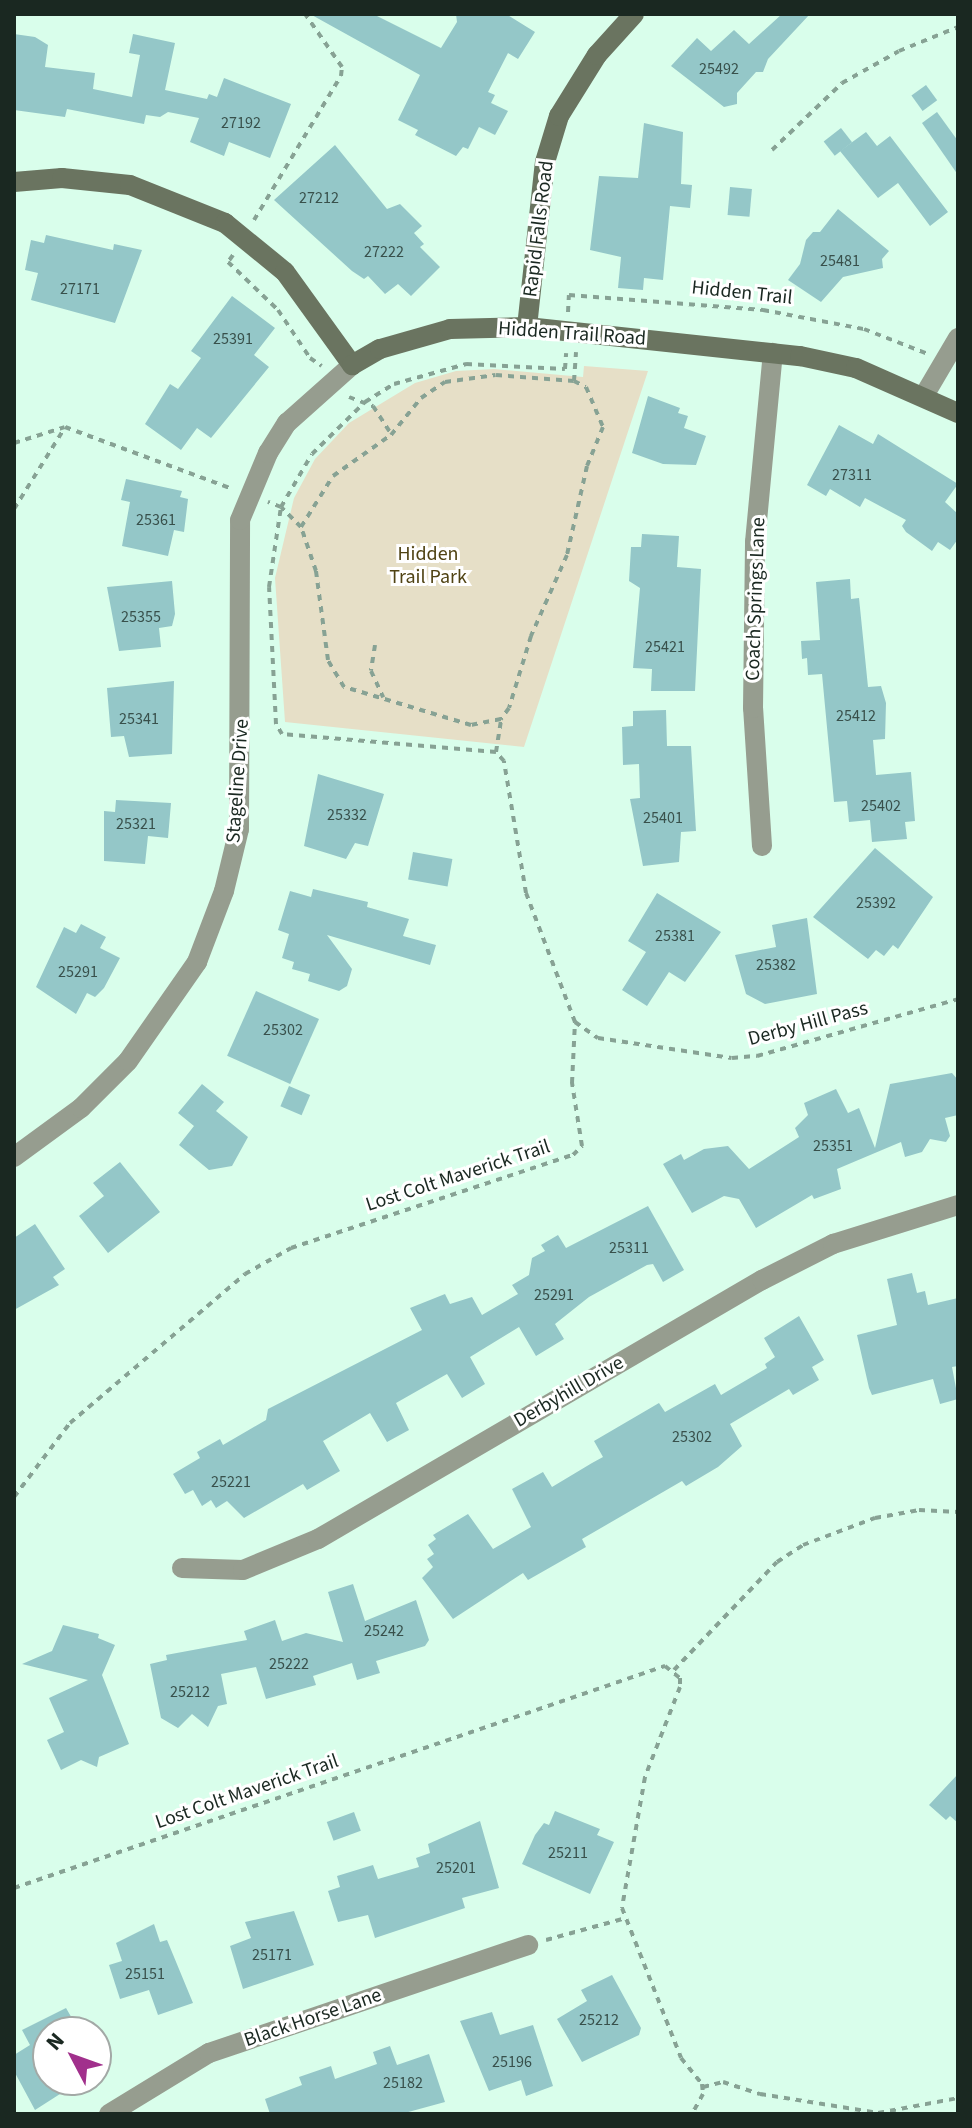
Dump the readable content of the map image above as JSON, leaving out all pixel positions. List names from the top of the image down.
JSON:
{
  "streets": {
    "street": [
      "Rapid Falls Road",
      "Hidden Trail Road",
      "Coach Springs Lane",
      "Stageline Drive",
      "Derbyhill Drive",
      "Black Horse Lane"
    ],
    "path": ["Hidden Trail", "Derby Hill Pass", "Lost Colt Maverick Trail"]
  },
  "crossings": [
    ["Rapid Falls Road", "Hidden Trail Road"],
    ["Hidden Trail Road", "Coach Springs Lane"],
    ["Hidden Trail Road", "Stageline Drive"],
    ["Derby Hill Pass", "Lost Colt Maverick Trail"]
  ],
  "parks": ["Hidden Trail Park"],
  "house_numbers": [
    "25492",
    "27192",
    "27212",
    "27222",
    "25481",
    "27171",
    "25391",
    "27311",
    "25361",
    "25355",
    "25421",
    "25412",
    "25341",
    "25402",
    "25332",
    "25401",
    "25321",
    "25392",
    "25381",
    "25382",
    "25291",
    "25302",
    "25351",
    "25311",
    "25291",
    "25302",
    "25221",
    "25242",
    "25222",
    "25212",
    "25211",
    "25201",
    "25171",
    "25151",
    "25212",
    "25196",
    "25182"
  ],
  "north": "top left"
}
